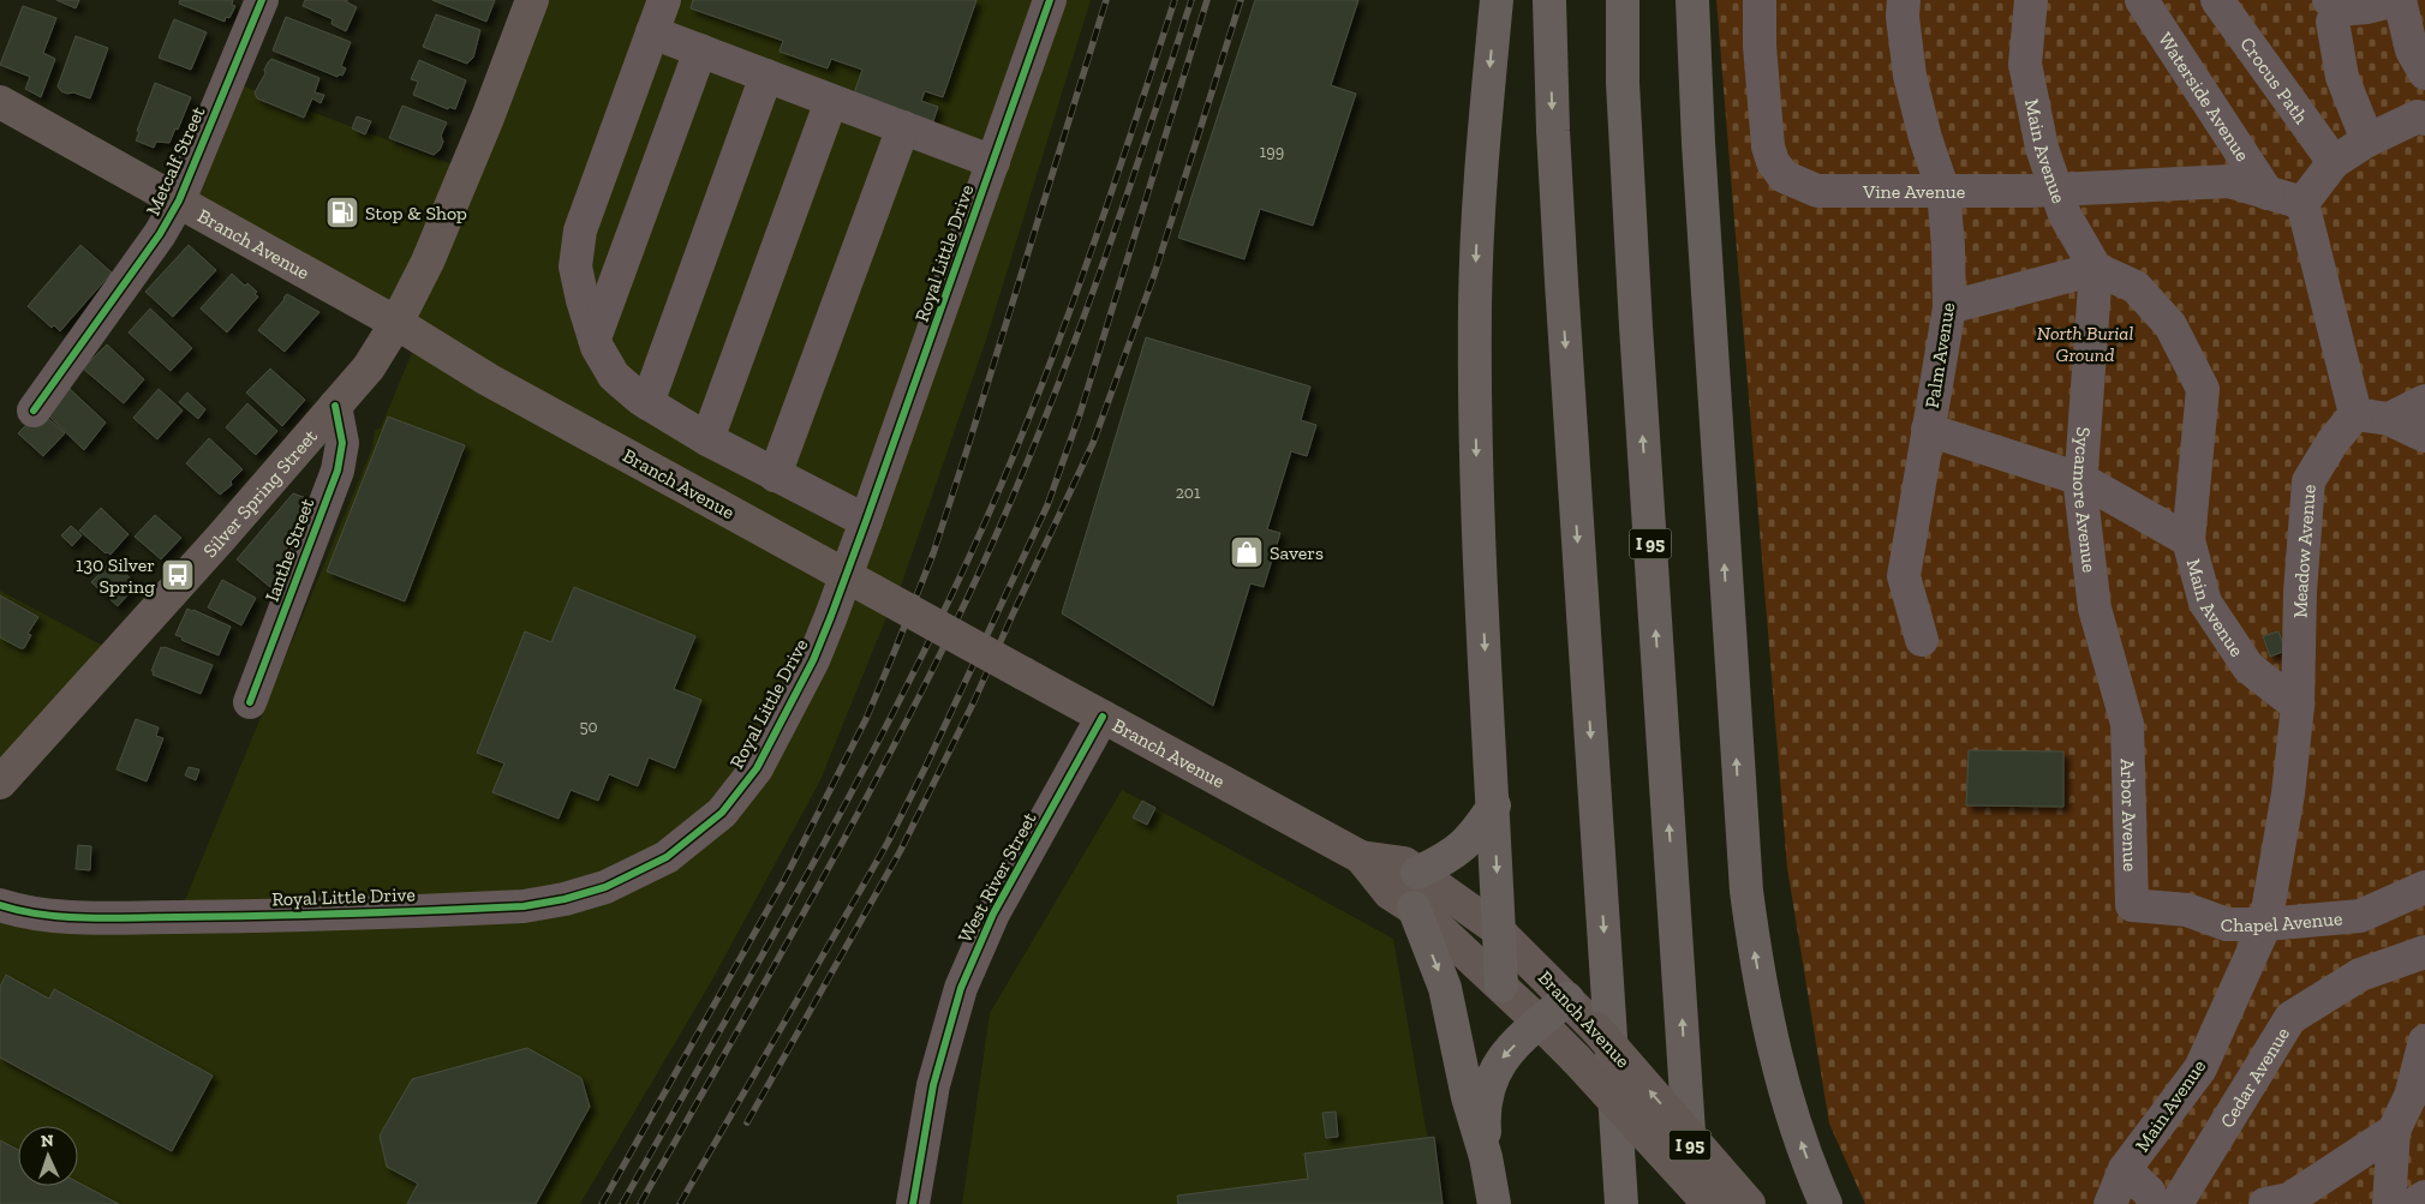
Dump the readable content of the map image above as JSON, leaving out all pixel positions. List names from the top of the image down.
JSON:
{
  "streets": {
    "highway": ["I 95"],
    "main road": ["Branch Avenue", "Silver Spring Street"],
    "street": [
      "Crocus Path",
      "Waterside Avenue",
      "Main Avenue",
      "Metcalf Street",
      "Vine Avenue",
      "Royal Little Drive",
      "Palm Avenue",
      "Sycamore Avenue",
      "Ianthe Street",
      "Meadow Avenue",
      "Arbor Avenue",
      "West River Street",
      "Chapel Avenue",
      "Cedar Avenue"
    ]
  },
  "crossings": [
    ["Waterside Avenue", "Vine Avenue"],
    ["Main Avenue", "Vine Avenue"],
    ["Main Avenue", "Sycamore Avenue"],
    ["Main Avenue", "Meadow Avenue"],
    ["Main Avenue", "Chapel Avenue"],
    ["Metcalf Street", "Branch Avenue"],
    ["Vine Avenue", "Palm Avenue"],
    ["Branch Avenue", "Silver Spring Street"],
    ["Branch Avenue", "West River Street"],
    ["Silver Spring Street", "Ianthe Street"],
    ["Sycamore Avenue", "Arbor Avenue"],
    ["Arbor Avenue", "Chapel Avenue"]
  ],
  "parks": ["North Burial Ground"],
  "places": {
    "fuel station": ["Stop & Shop"],
    "shop": ["Savers"],
    "bus stop": ["130 Silver Spring"]
  },
  "house_numbers": ["199", "201", "50"],
  "north": "top"
}
